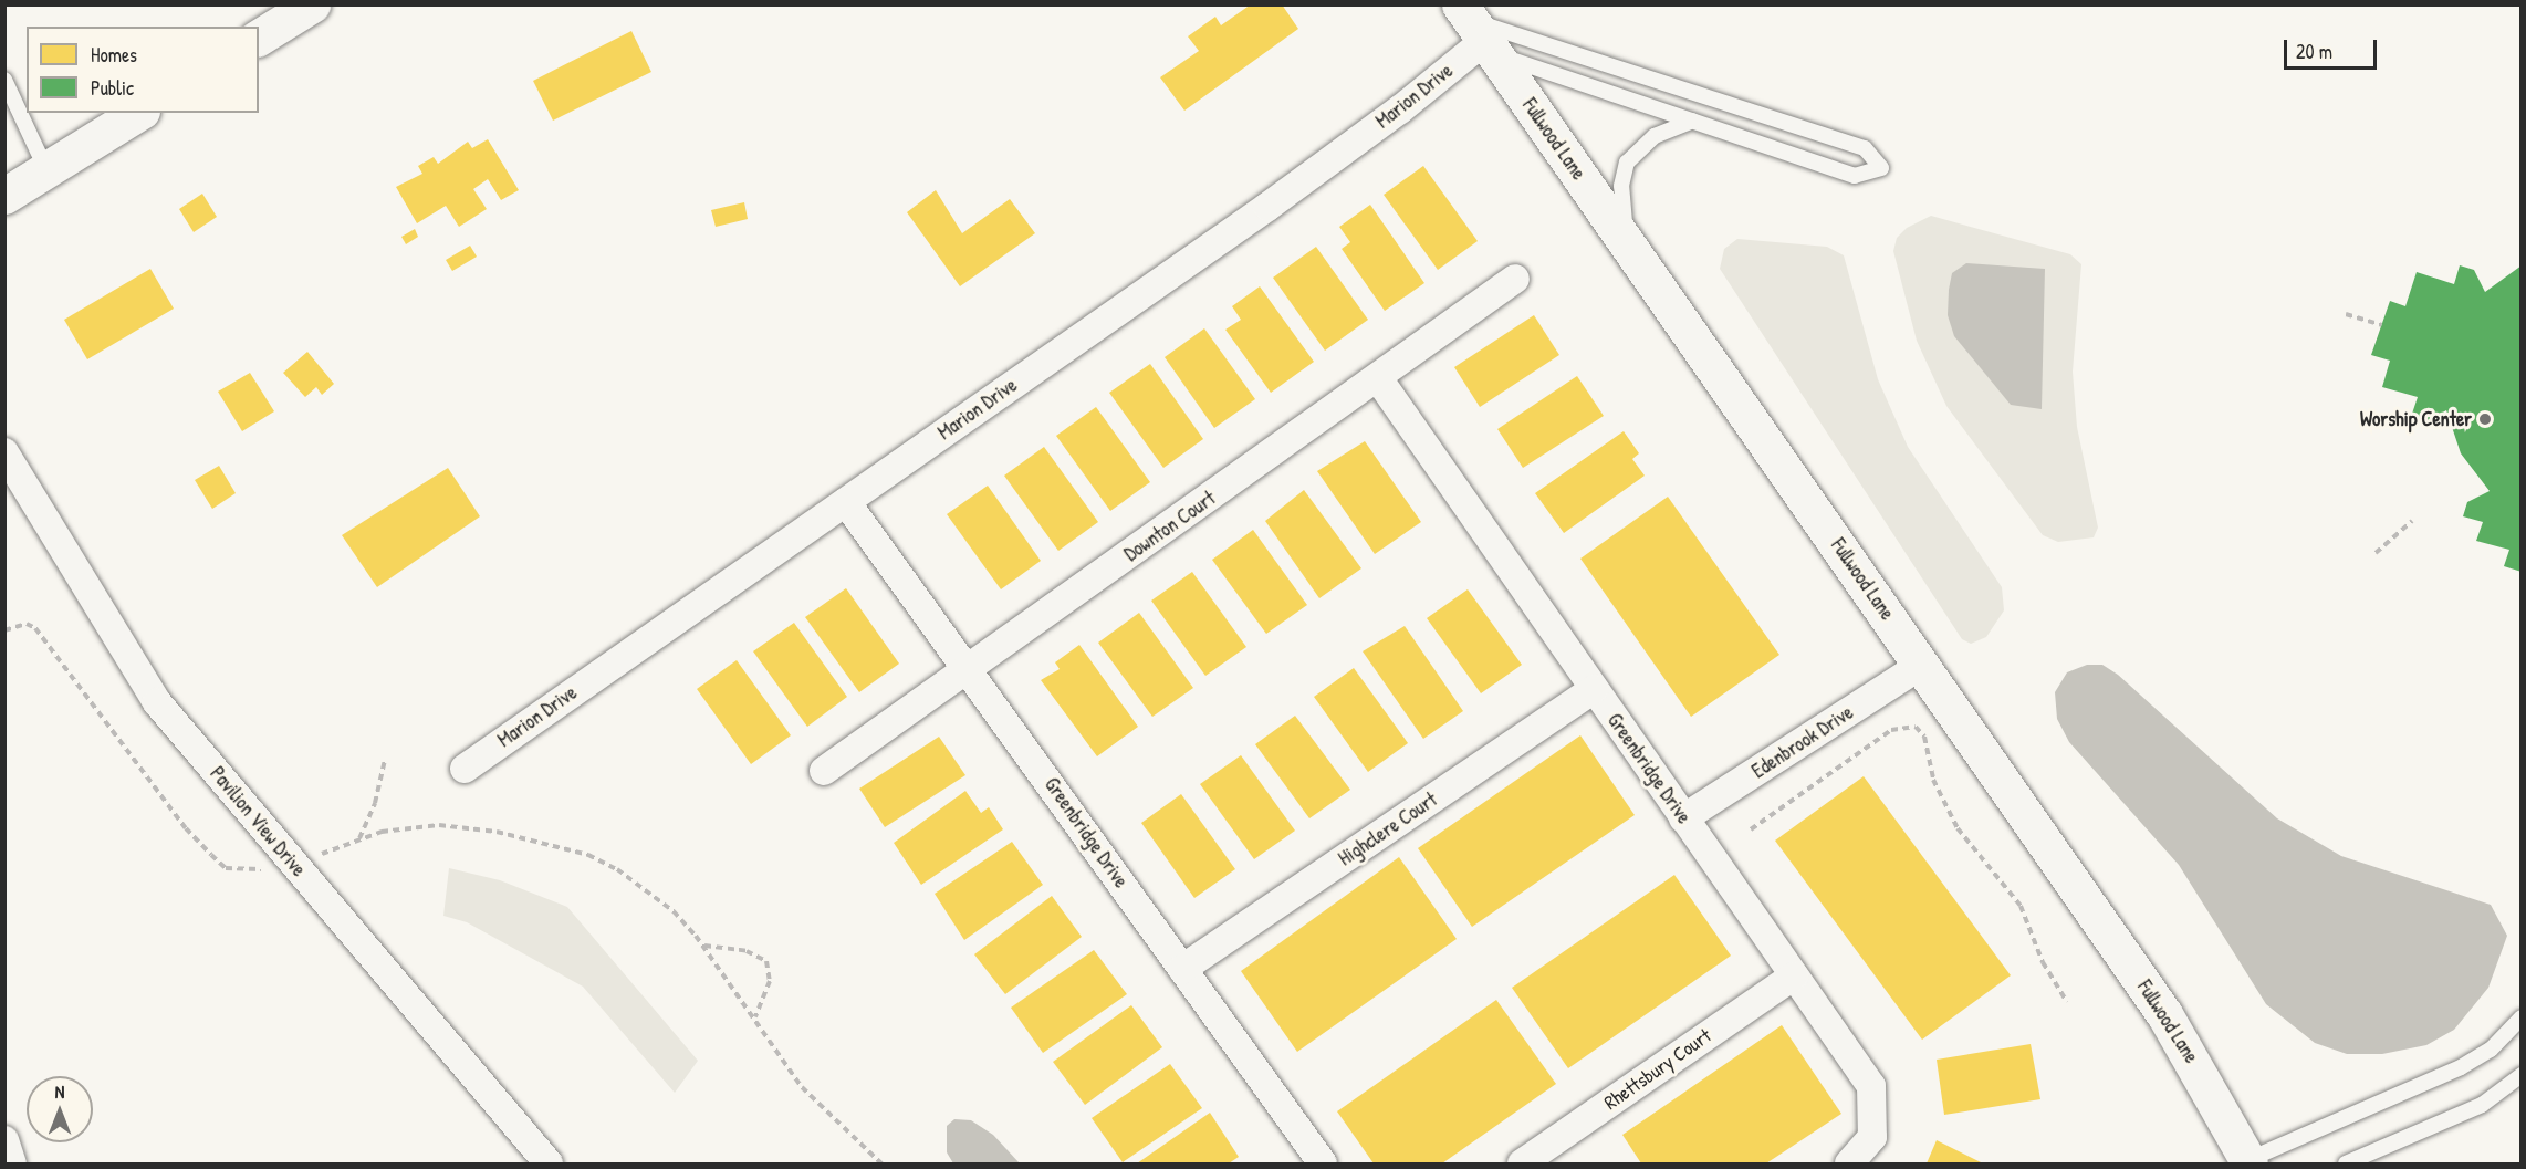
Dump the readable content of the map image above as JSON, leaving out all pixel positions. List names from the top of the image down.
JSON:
{
  "streets": {
    "street": [
      "Marion Drive",
      "Fullwood Lane",
      "Downton Court",
      "Edenbrook Drive",
      "Greenbridge Drive",
      "Pavilion View Drive",
      "Highclere Court",
      "Rhettsbury Court"
    ]
  },
  "crossings": [
    ["Marion Drive", "Fullwood Lane"],
    ["Marion Drive", "Greenbridge Drive"],
    ["Fullwood Lane", "Edenbrook Drive"],
    ["Downton Court", "Greenbridge Drive"],
    ["Edenbrook Drive", "Greenbridge Drive"],
    ["Greenbridge Drive", "Highclere Court"],
    ["Greenbridge Drive", "Rhettsbury Court"]
  ],
  "places": ["Worship Center"],
  "legend": ["Homes", "Public"],
  "scale_bar": "20 m",
  "north": "top"
}
